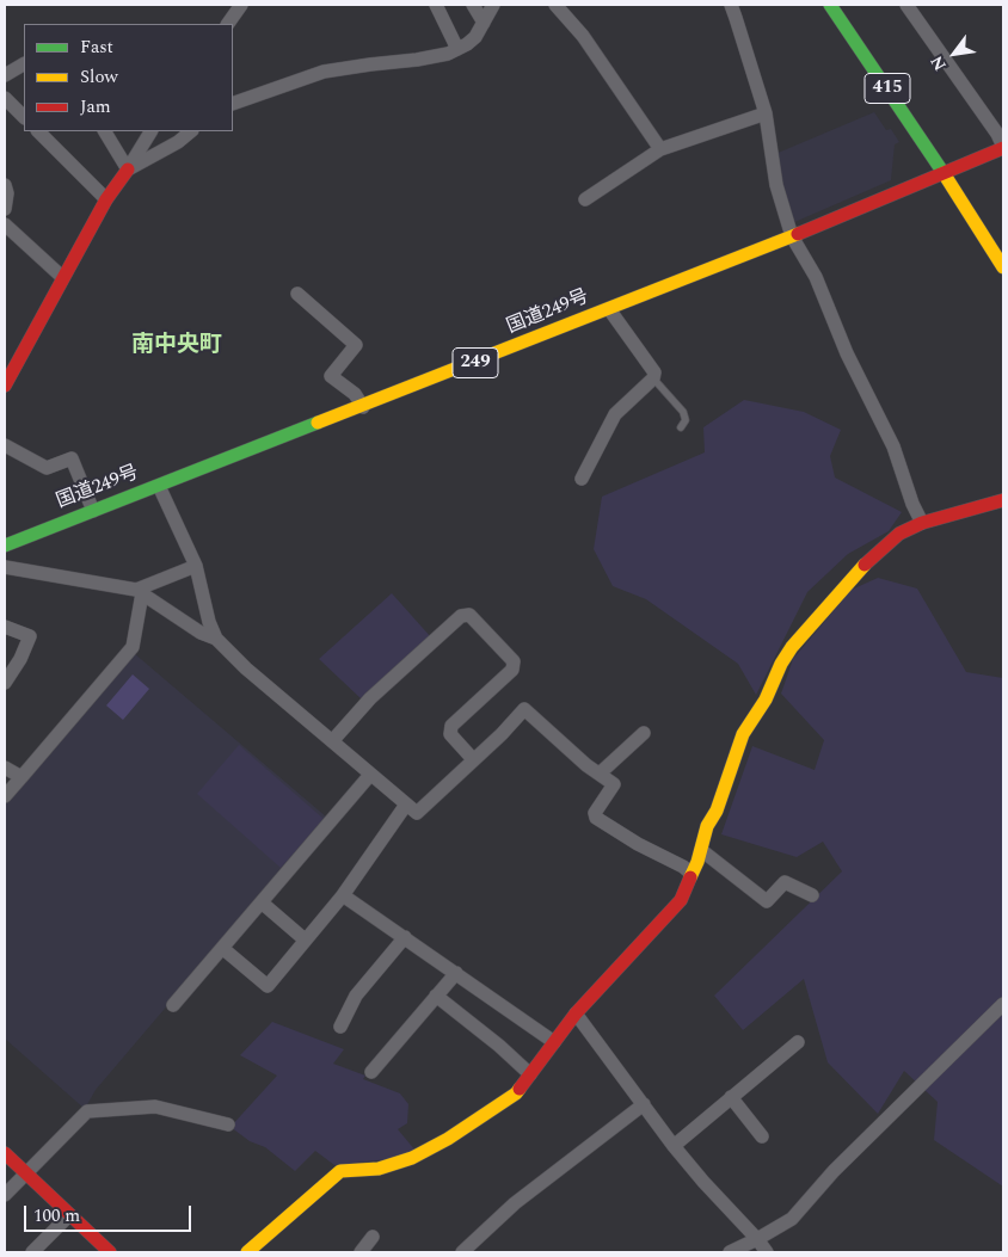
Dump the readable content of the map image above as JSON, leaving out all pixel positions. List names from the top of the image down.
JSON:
{
  "streets": {
    "main road": ["415", "国道249号", "249"]
  },
  "crossings": [
    ["415", "国道249号"]
  ],
  "districts": ["南中央町"],
  "legend": ["Fast", "Slow", "Jam"],
  "scale_bar": "100 m",
  "north": "bottom left"
}
